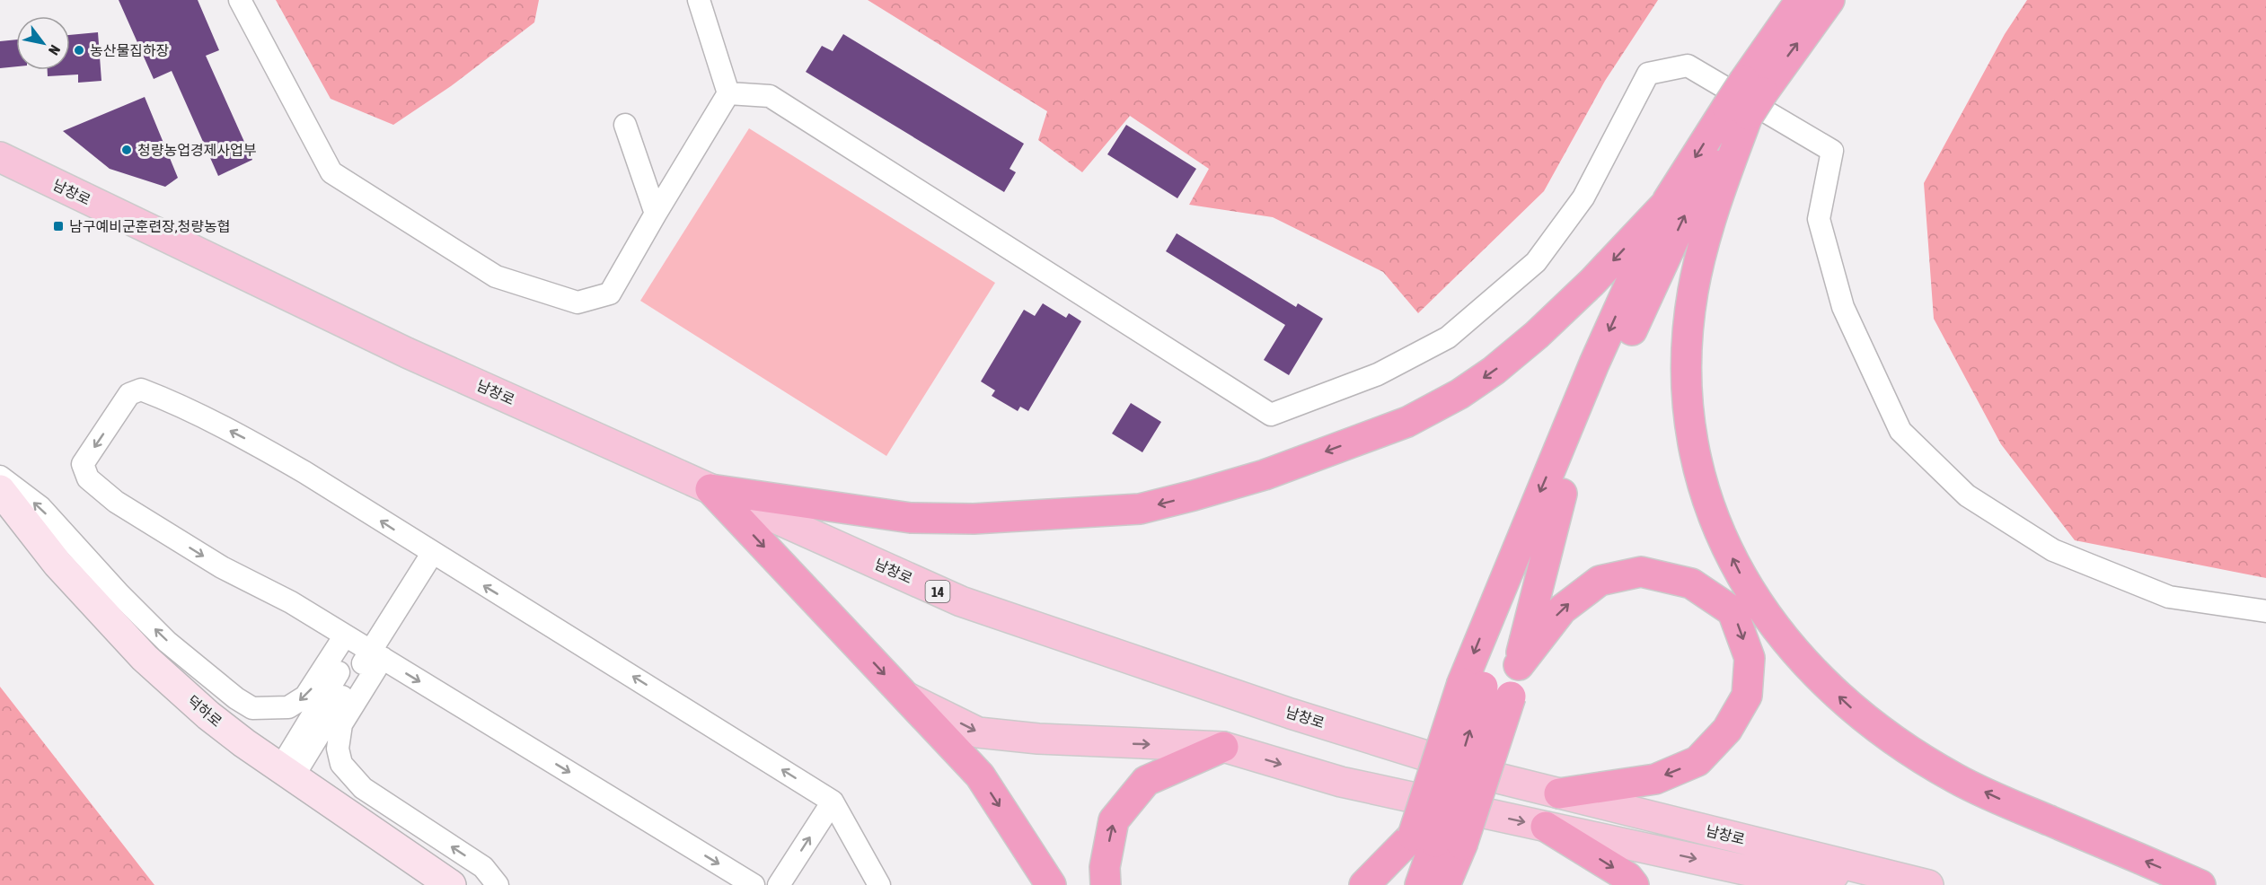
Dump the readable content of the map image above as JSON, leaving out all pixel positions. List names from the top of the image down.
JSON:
{
  "streets": {
    "main road": ["남창로", "14", "덕하로"]
  },
  "places": {
    "other": ["농산물집하장", "청량농업경제사업부"],
    "transit": ["남구예비군훈련장,청량농협"]
  },
  "north": "bottom right"
}
